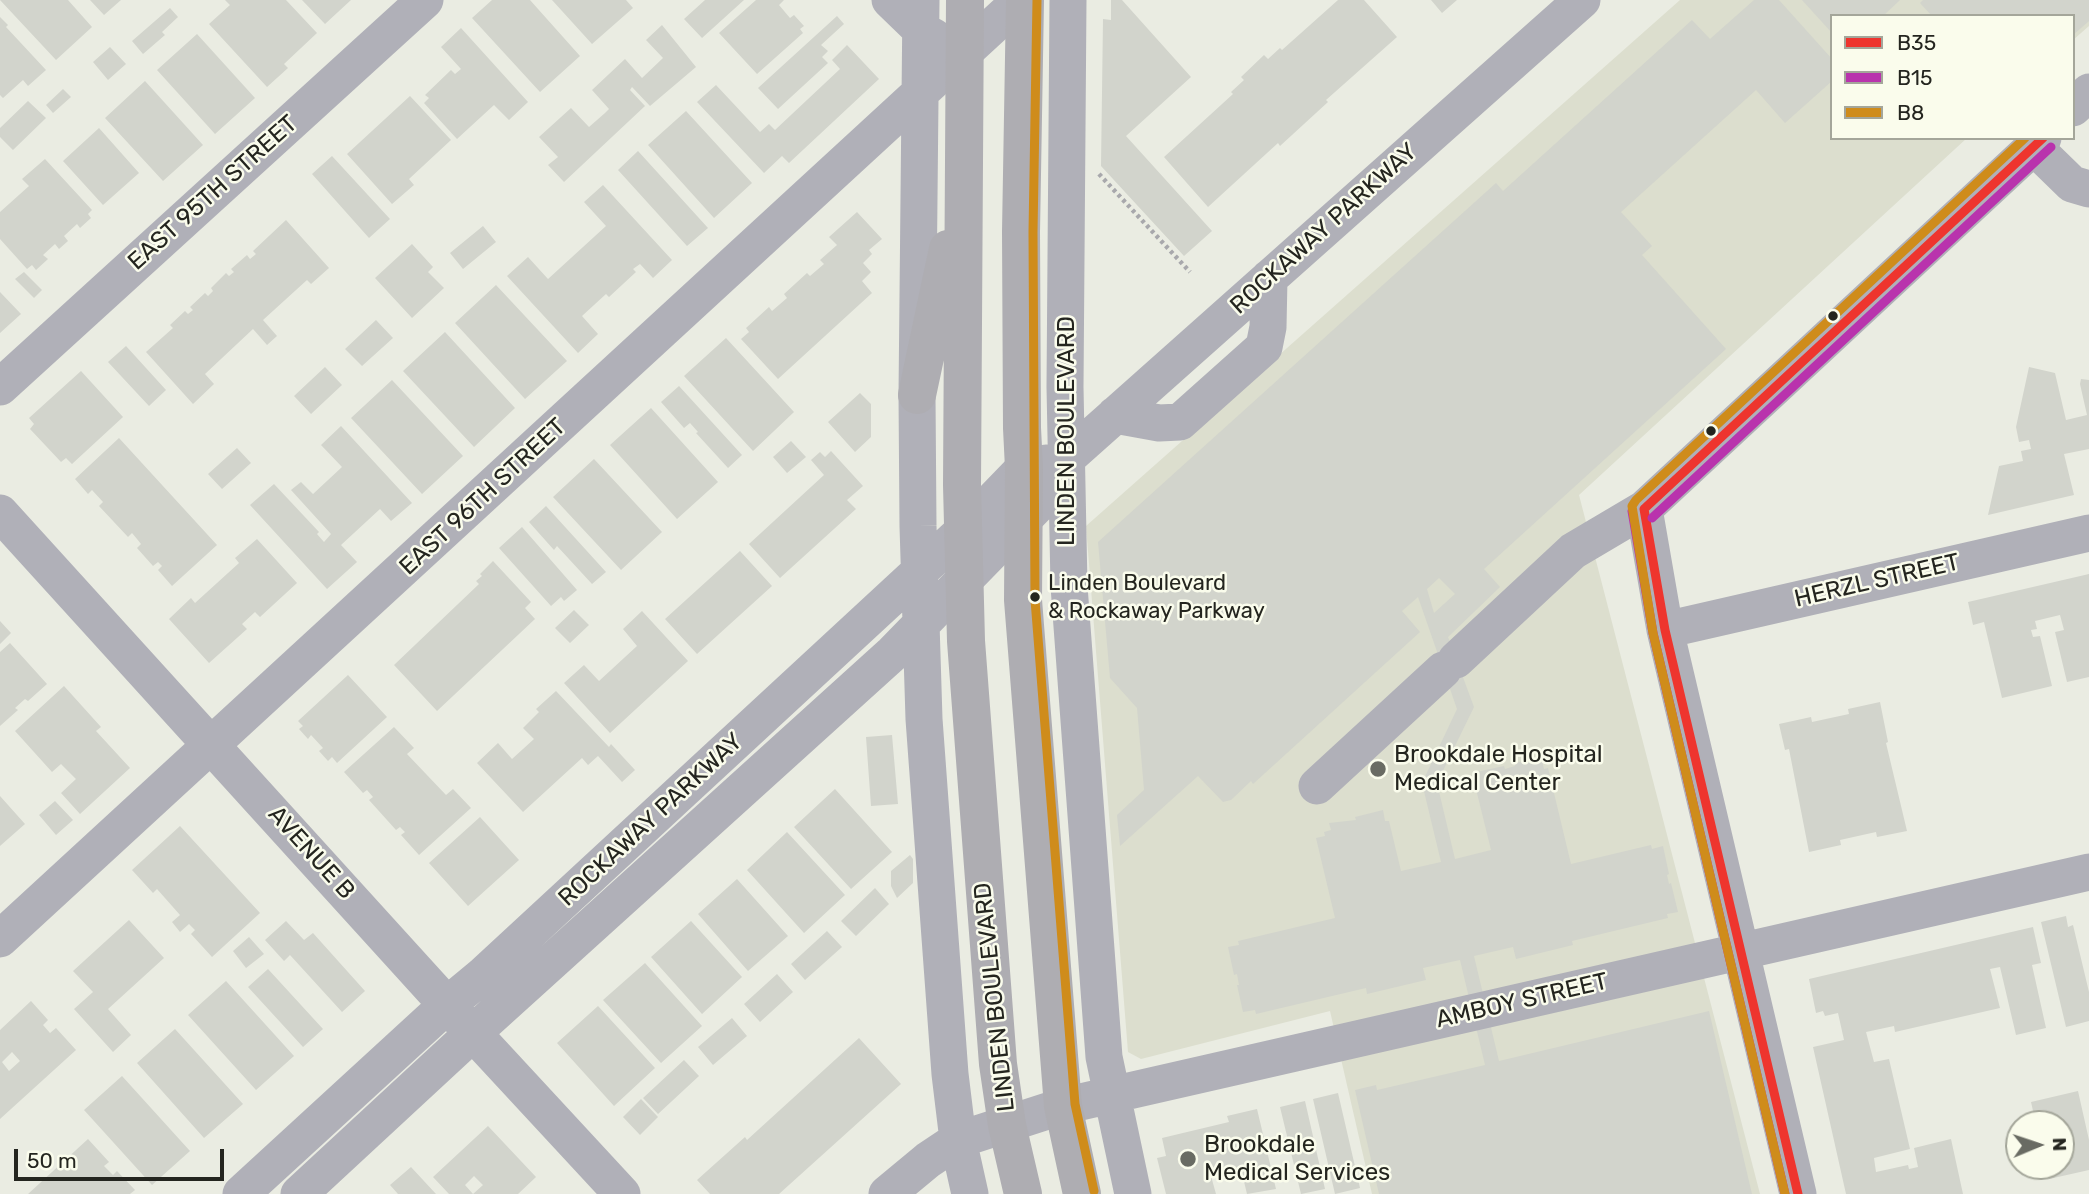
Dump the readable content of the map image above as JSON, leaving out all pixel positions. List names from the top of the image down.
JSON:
{
  "streets": {
    "highway": ["LINDEN BOULEVARD"],
    "street": [
      "EAST 95TH STREET",
      "ROCKAWAY PARKWAY",
      "EAST 96TH STREET",
      "HERZL STREET",
      "AVENUE B",
      "AMBOY STREET"
    ]
  },
  "crossings": [
    ["ROCKAWAY PARKWAY", "LINDEN BOULEVARD"],
    ["ROCKAWAY PARKWAY", "AVENUE B"],
    ["LINDEN BOULEVARD", "EAST 96TH STREET"],
    ["LINDEN BOULEVARD", "AMBOY STREET"],
    ["EAST 96TH STREET", "AVENUE B"]
  ],
  "places": ["Linden Boulevard & Rockaway Parkway", "Brookdale Hospital Medical Center", "Brookdale Medical Services"],
  "lines": ["transit line B8", "transit line B35", "transit line B15"],
  "legend": ["B35", "B15", "B8"],
  "scale_bar": "50 m",
  "north": "right"
}
